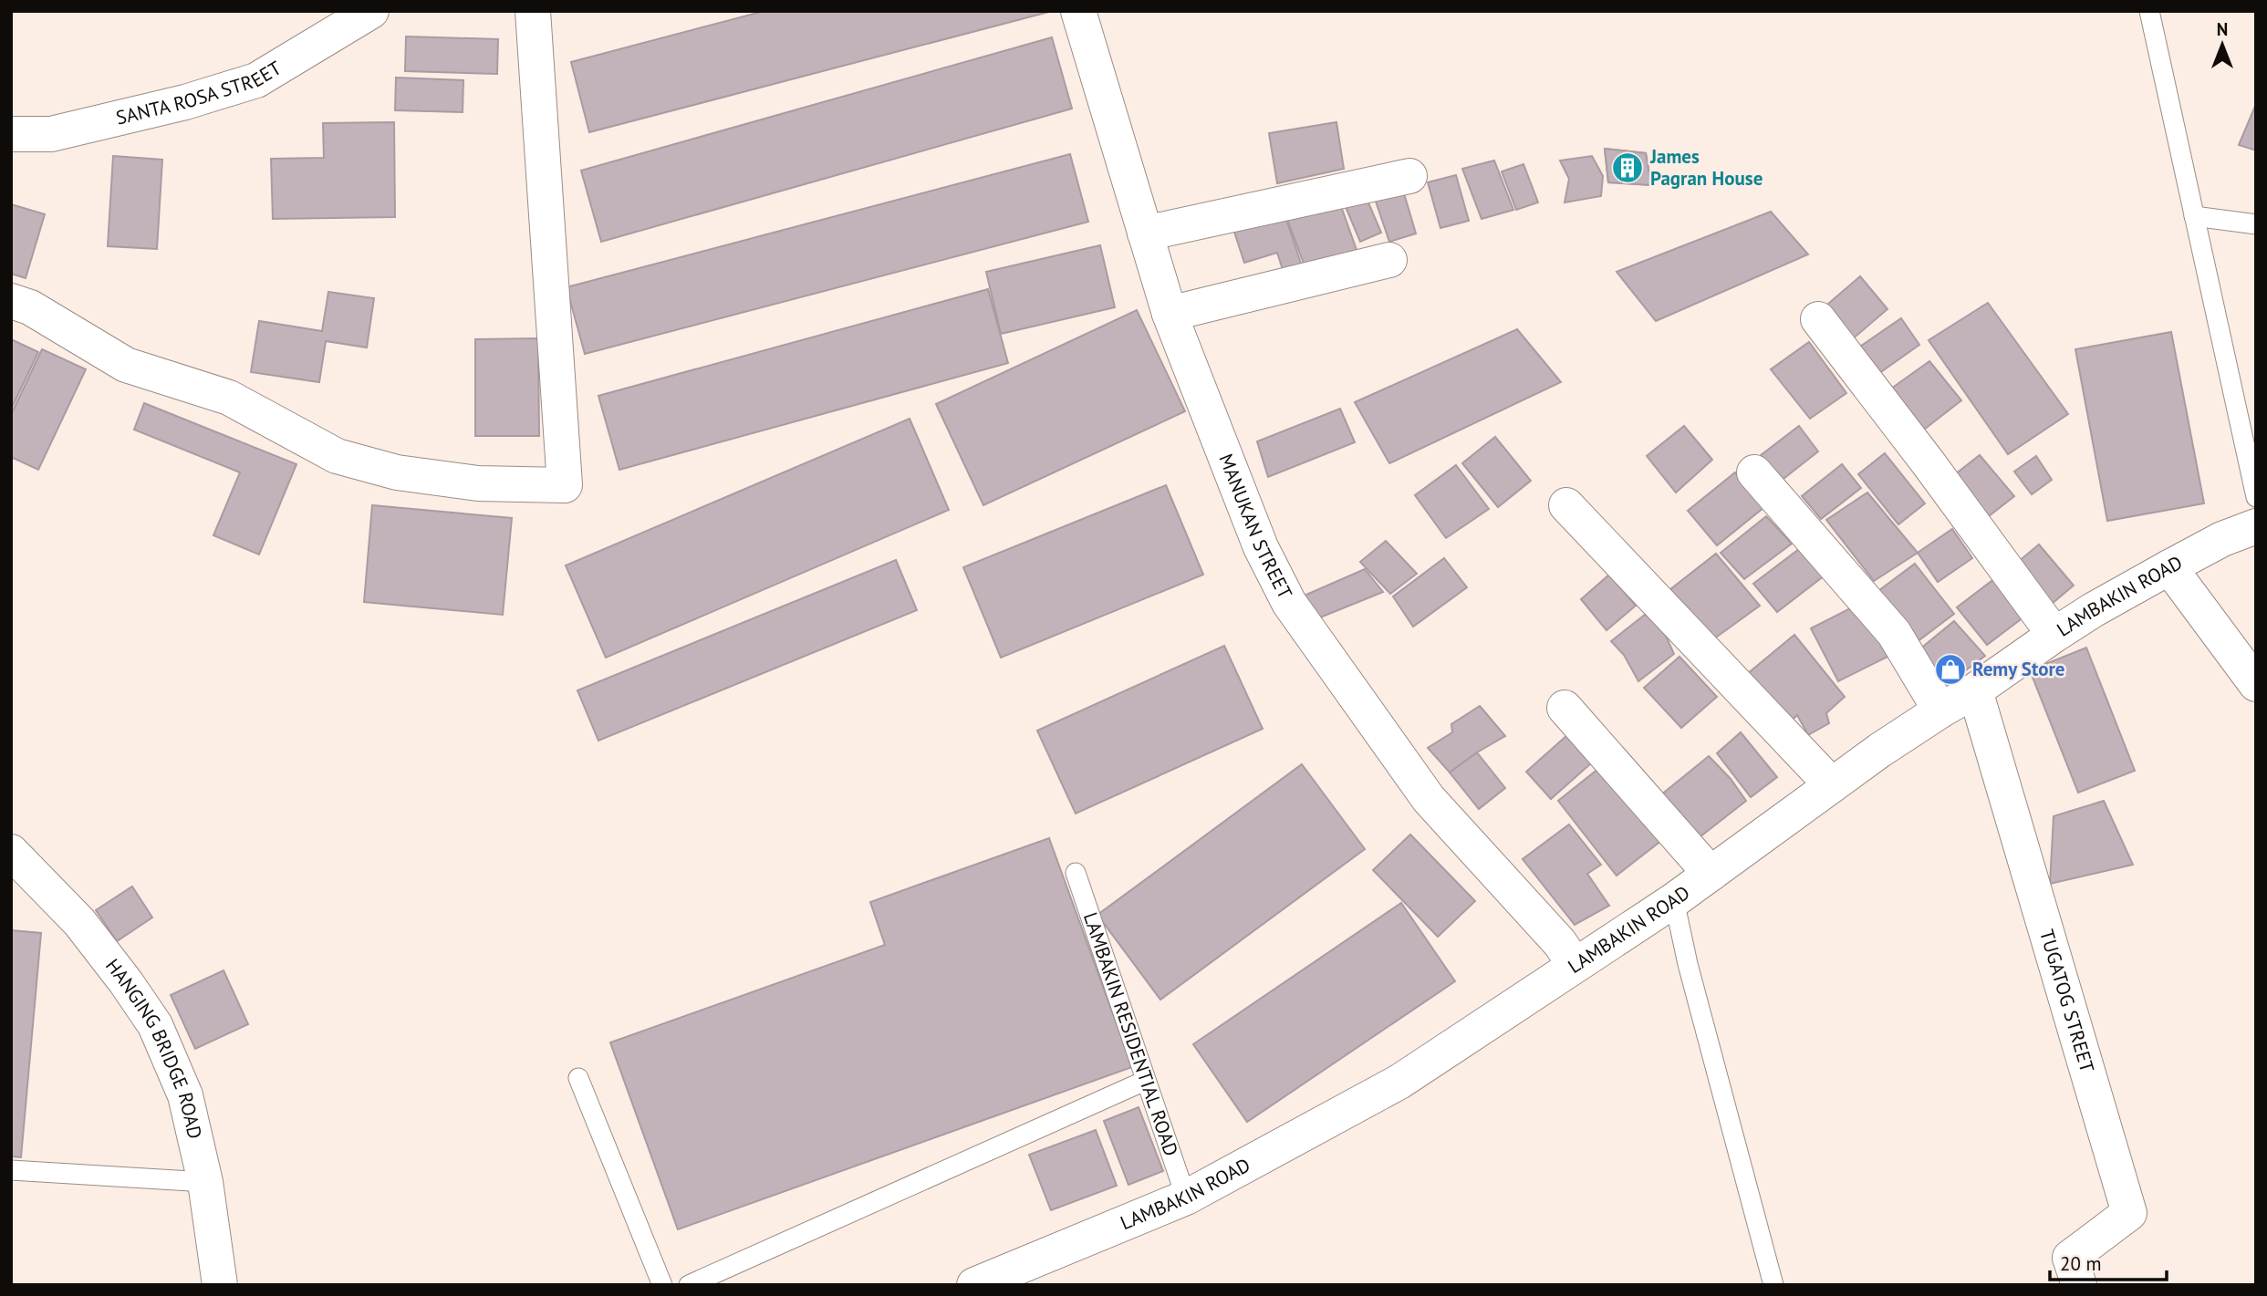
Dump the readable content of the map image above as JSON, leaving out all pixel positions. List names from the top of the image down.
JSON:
{
  "streets": {
    "street": [
      "SANTA ROSA STREET",
      "MANUKAN STREET",
      "LAMBAKIN ROAD",
      "TUGATOG STREET",
      "HANGING BRIDGE ROAD"
    ],
    "lane": ["LAMBAKIN RESIDENTIAL ROAD"]
  },
  "crossings": [
    ["MANUKAN STREET", "LAMBAKIN ROAD"],
    ["LAMBAKIN ROAD", "TUGATOG STREET"],
    ["LAMBAKIN ROAD", "LAMBAKIN RESIDENTIAL ROAD"]
  ],
  "places": {
    "building": ["James Pagran House"],
    "shop": ["Remy Store"]
  },
  "scale_bar": "20 m",
  "north": "top"
}
